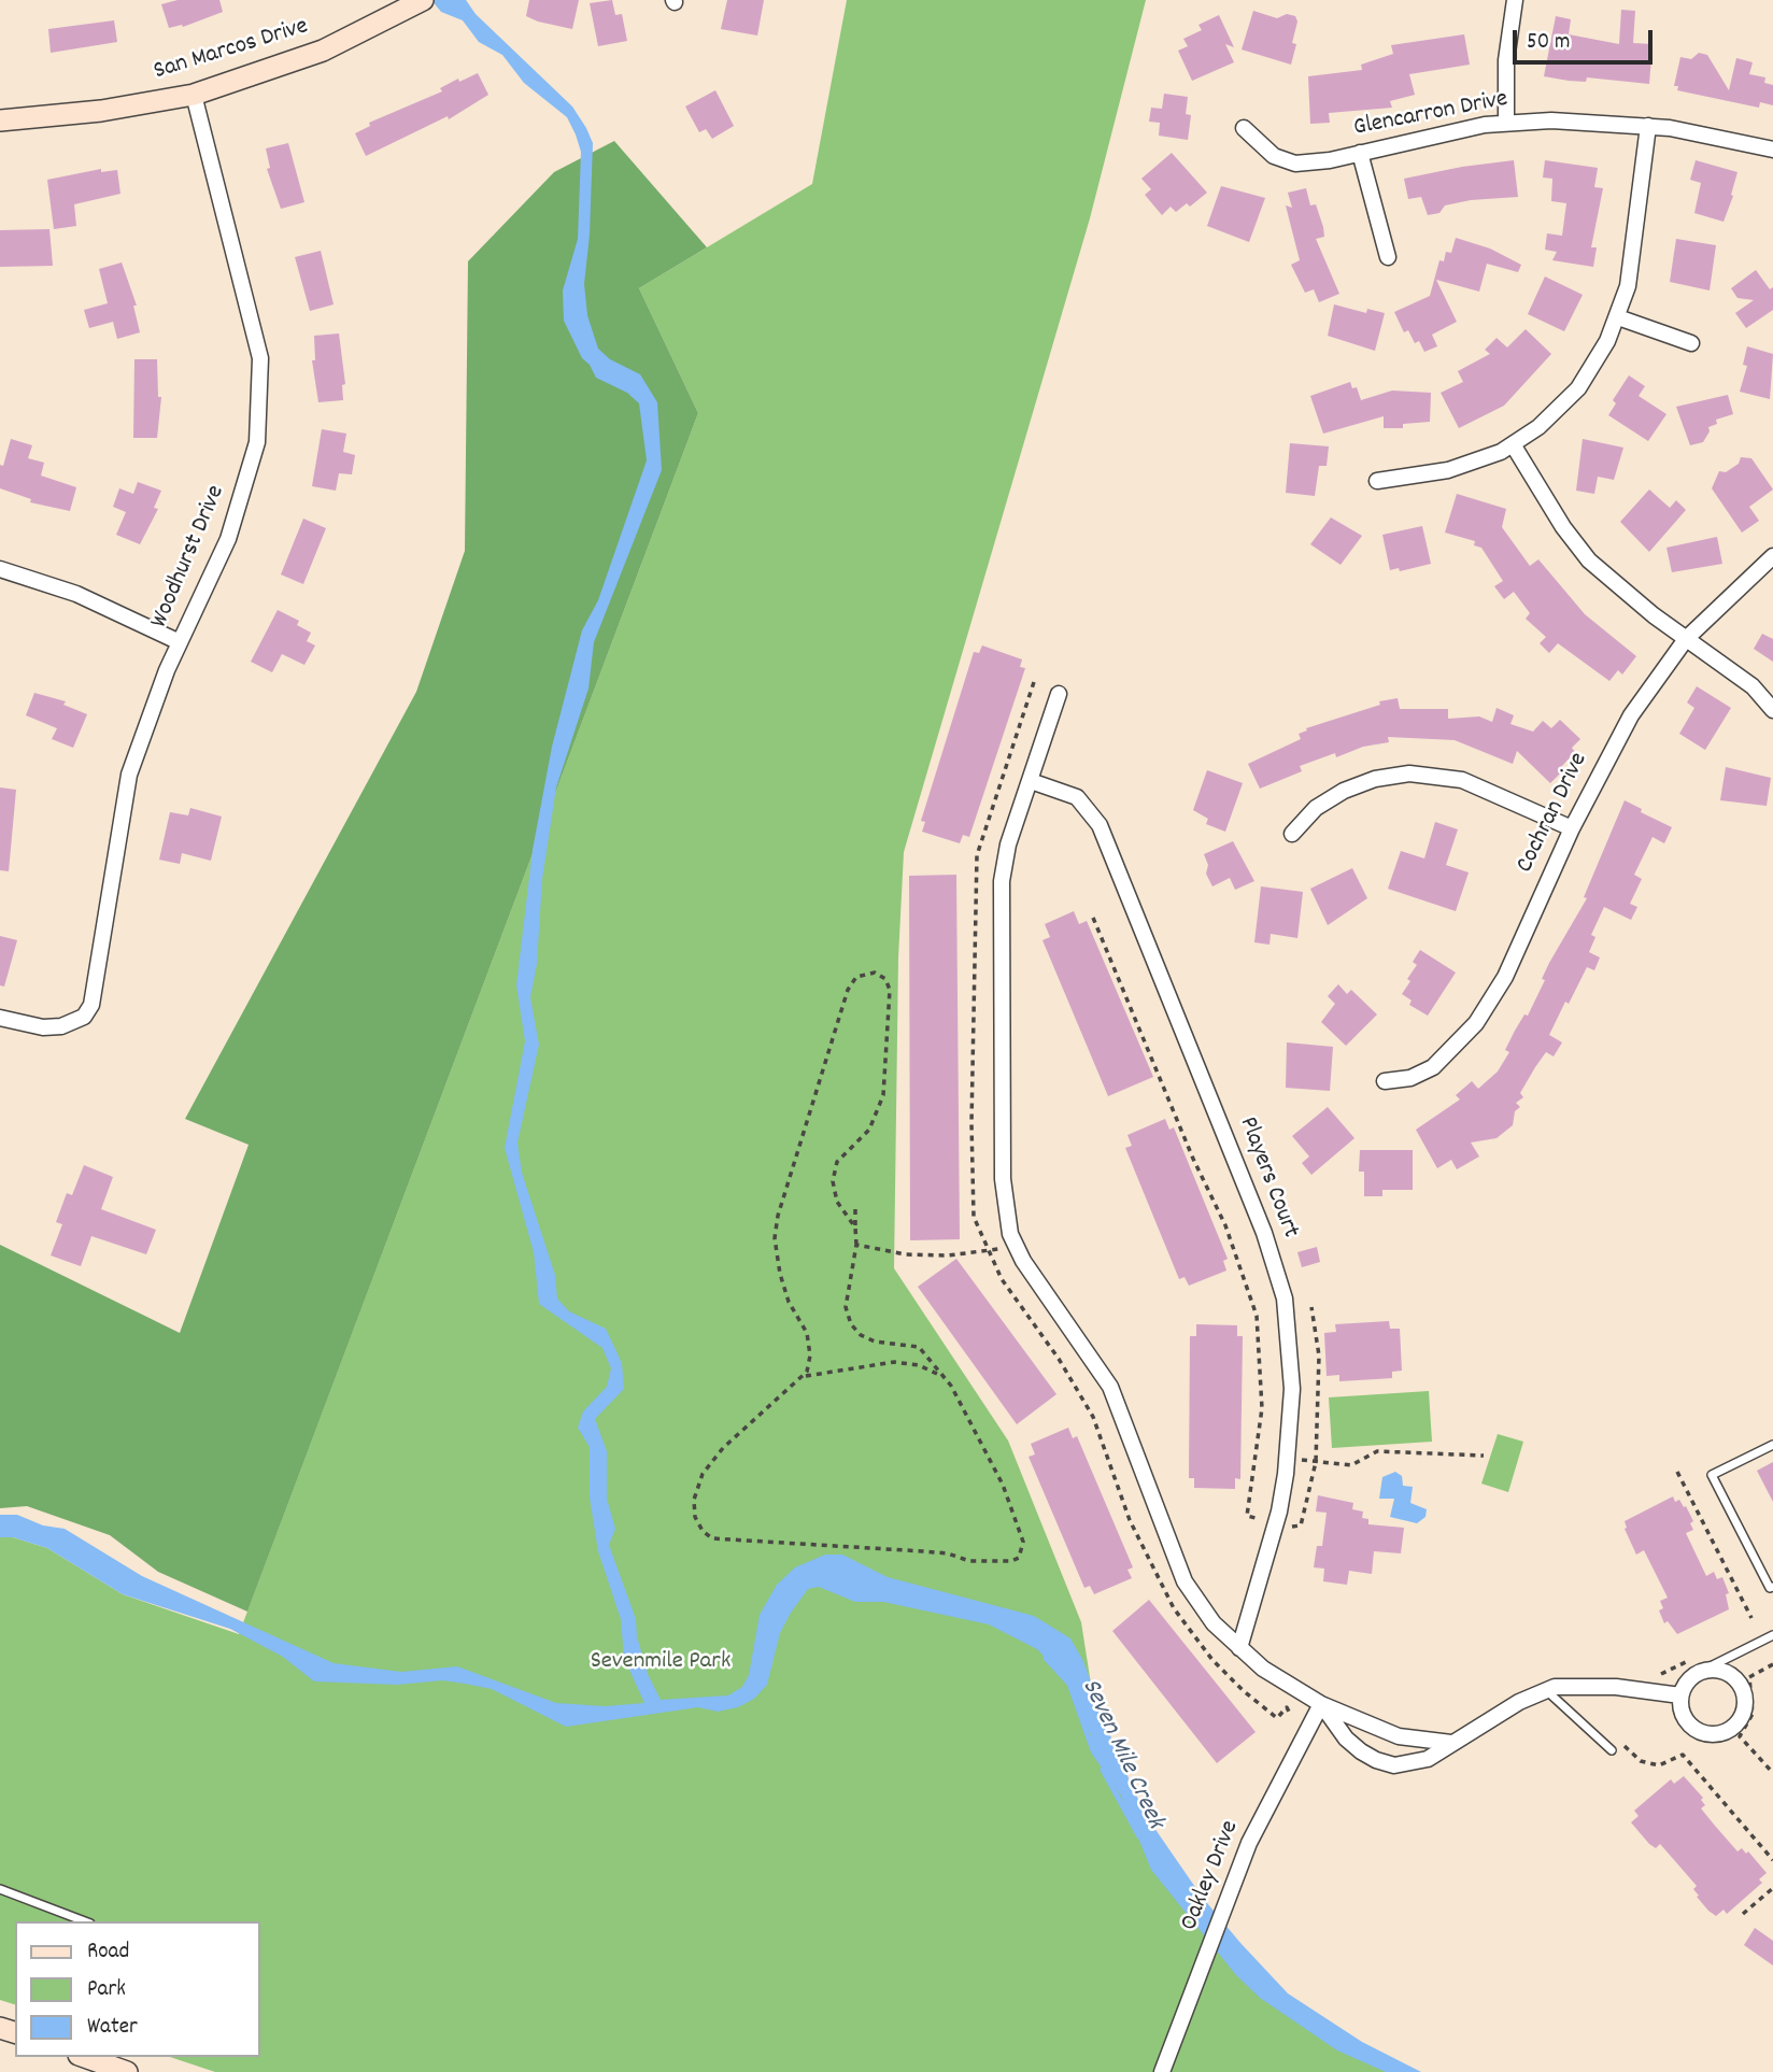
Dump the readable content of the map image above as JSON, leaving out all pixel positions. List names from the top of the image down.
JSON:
{
  "streets": {
    "street": [
      "San Marcos Drive",
      "Glencarron Drive",
      "Woodhurst Drive",
      "Cochran Drive",
      "Players Court",
      "Oakley Drive"
    ]
  },
  "crossings": [
    ["San Marcos Drive", "Woodhurst Drive"]
  ],
  "water": ["Seven Mile Creek"],
  "parks": ["Sevenmile Park"],
  "legend": ["Road", "Park", "Water"],
  "scale_bar": "50 m"
}
